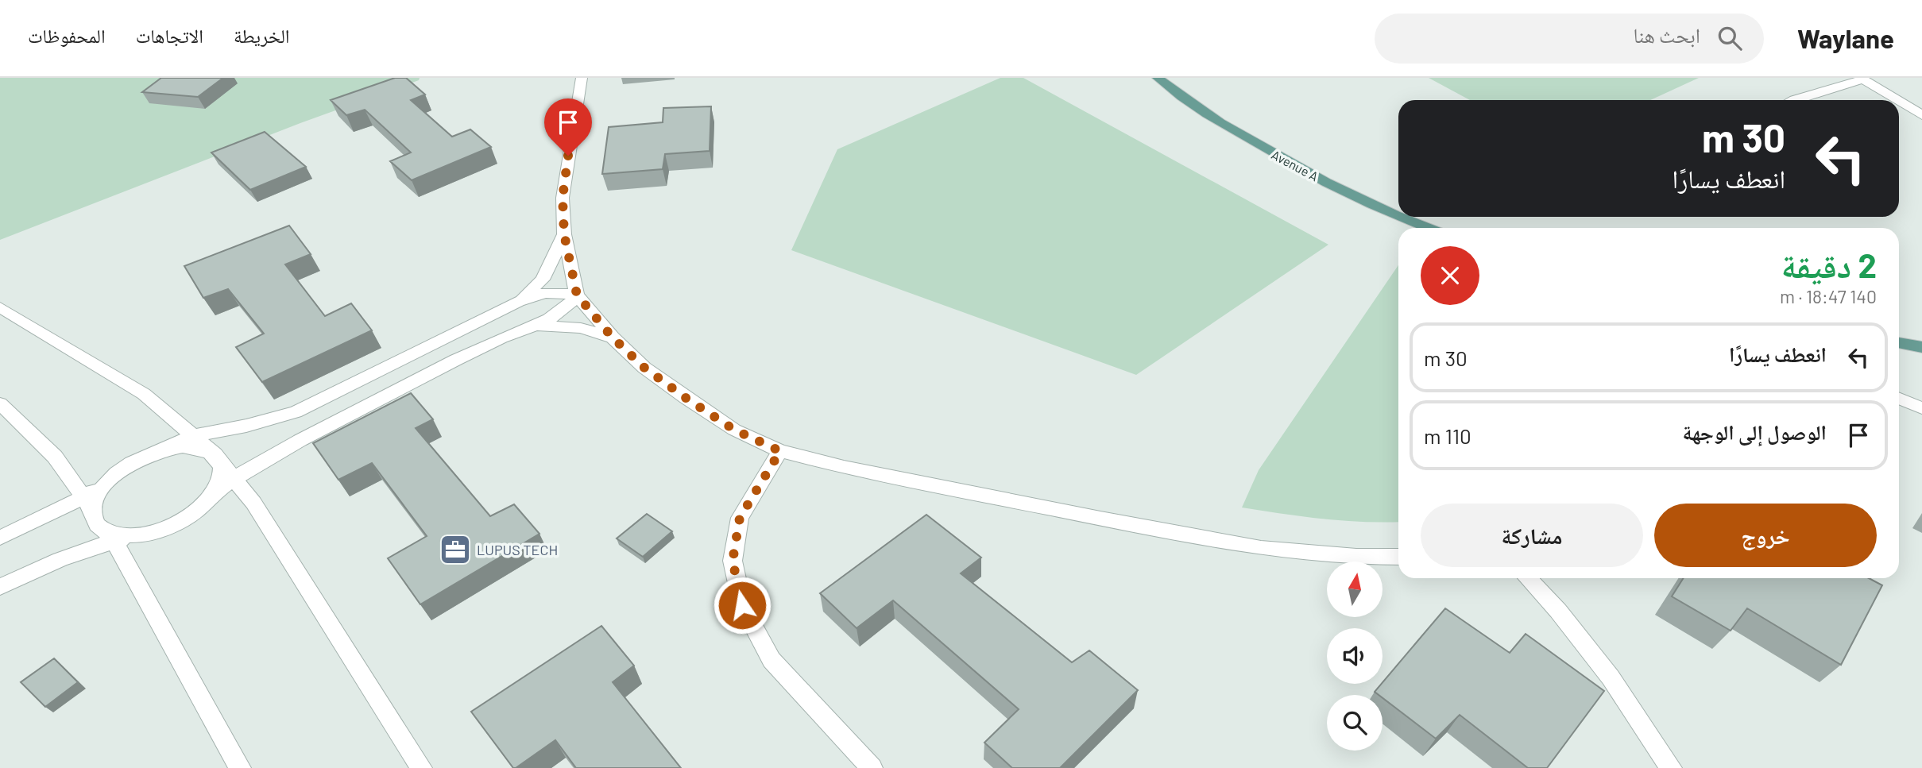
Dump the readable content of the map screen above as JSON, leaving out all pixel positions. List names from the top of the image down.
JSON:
{
  "streets": {
    "main road": ["Avenue A"]
  },
  "places": {
    "office": ["LUPUS TECH"]
  },
  "north": "top",
  "page": {
    "header": "Waylane",
    "search": "ابحث هنا",
    "nav": ["الخريطة", "الاتجاهات", "المحفوظات"],
    "turn": ["30 m", "انعطف يسارًا"],
    "heading": ["2 دقيقة", "140 m · 18:47"],
    "list": [
      {
        "name": "انعطف يسارًا",
        "value": "30 m"
      },
      {
        "name": "الوصول إلى الوجهة",
        "value": "110 m"
      }
    ],
    "buttons": ["خروج", "مشاركة"]
  }
}
